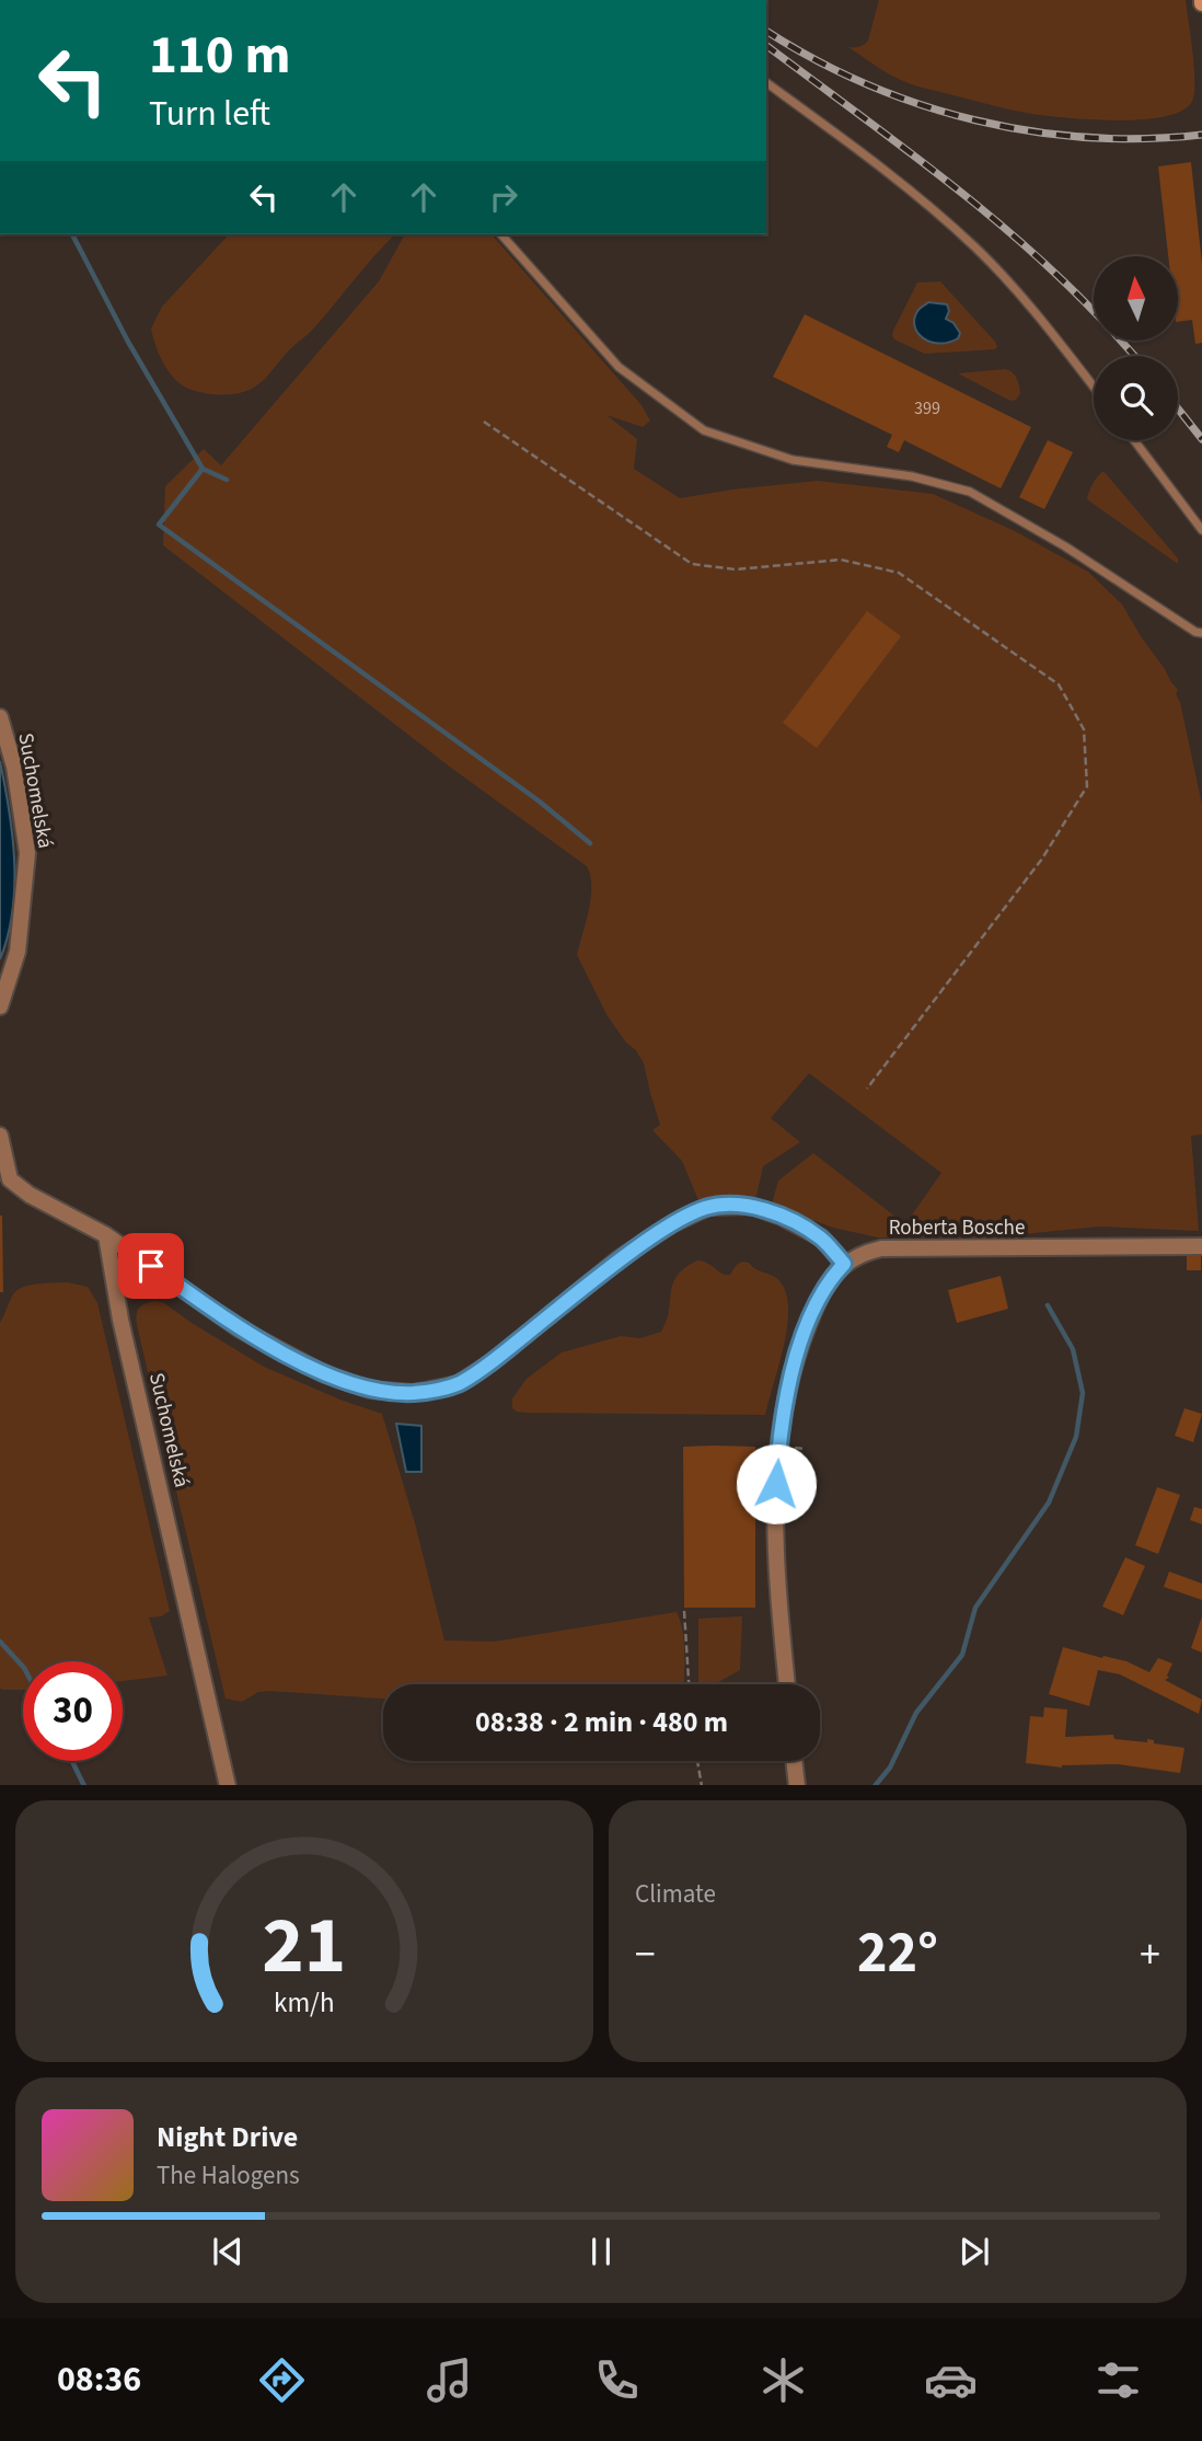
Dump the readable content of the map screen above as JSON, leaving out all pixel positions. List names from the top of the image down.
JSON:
{
  "streets": {
    "street": ["Suchomelská", "Roberta Bosche"]
  },
  "house_numbers": ["399"],
  "north": "top",
  "page": {
    "turn": ["110 m", "Turn left"],
    "limit": "30",
    "trip": "08:38 · 2 min · 480 m",
    "tile": "Climate",
    "heat": ["−", "22°", "+"],
    "song": ["Night Drive", "The Halogens"],
    "tabs": "08:36",
    "gauge": ["21", "km/h"]
  }
}
